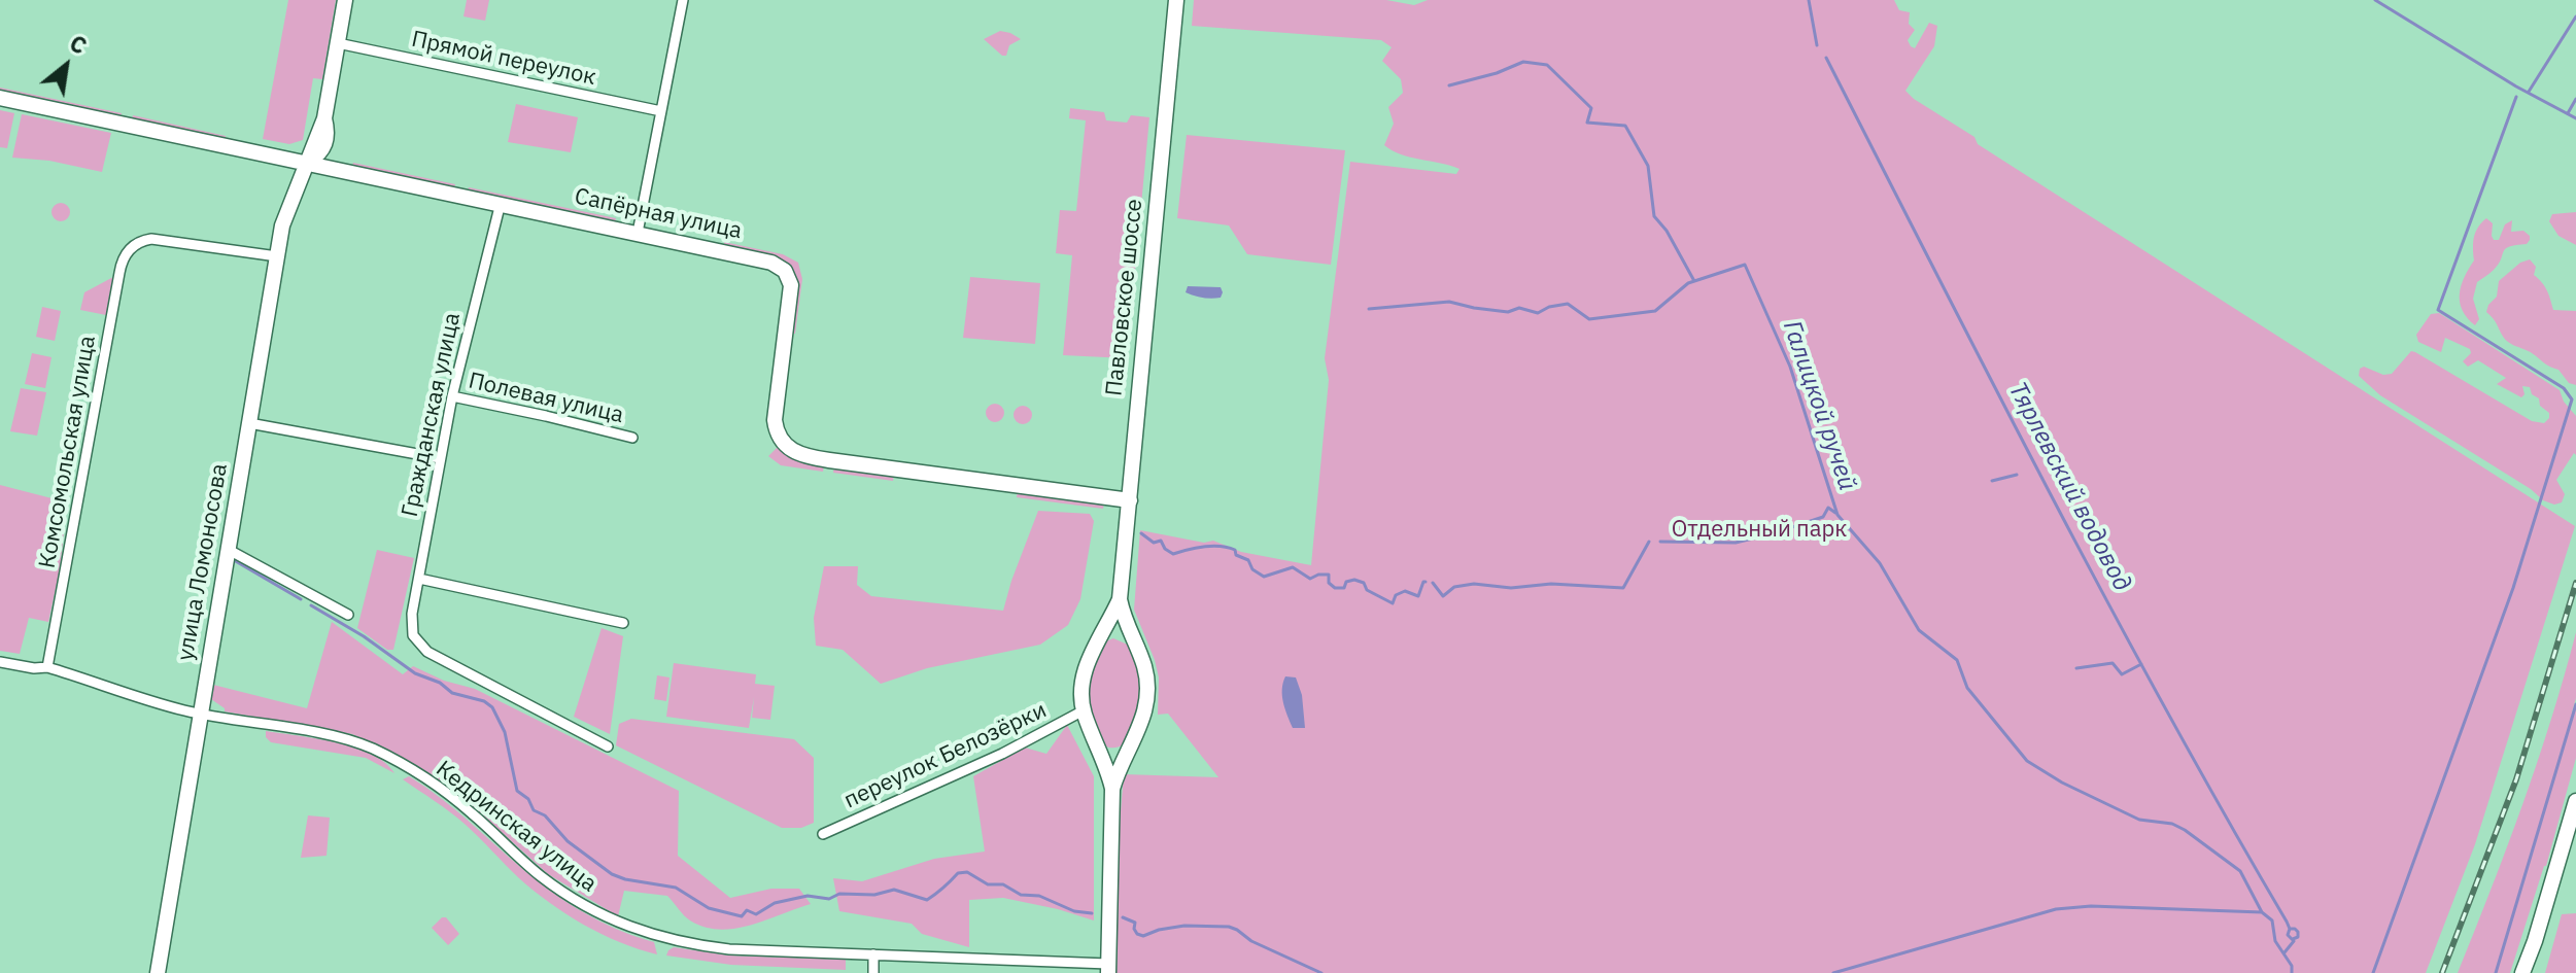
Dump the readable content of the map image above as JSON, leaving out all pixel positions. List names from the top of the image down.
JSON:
{
  "streets": {
    "street": [
      "Прямой переулок",
      "Сапёрная улица",
      "Павловское шоссе",
      "Полевая улица",
      "Гражданская улица",
      "Комсомольская улица",
      "улица Ломоносова",
      "переулок Белозёрки",
      "Кедринская улица"
    ]
  },
  "crossings": [
    ["Прямой переулок", "улица Ломоносова"],
    ["Сапёрная улица", "Павловское шоссе"],
    ["Сапёрная улица", "Гражданская улица"],
    ["Сапёрная улица", "улица Ломоносова"],
    ["Павловское шоссе", "переулок Белозёрки"],
    ["Полевая улица", "Гражданская улица"],
    ["Комсомольская улица", "улица Ломоносова"],
    ["Комсомольская улица", "Кедринская улица"],
    ["улица Ломоносова", "Кедринская улица"]
  ],
  "water": ["Галицкой ручей", "Тярлевский водовод"],
  "parks": ["Отдельный парк"],
  "north": "top right"
}
